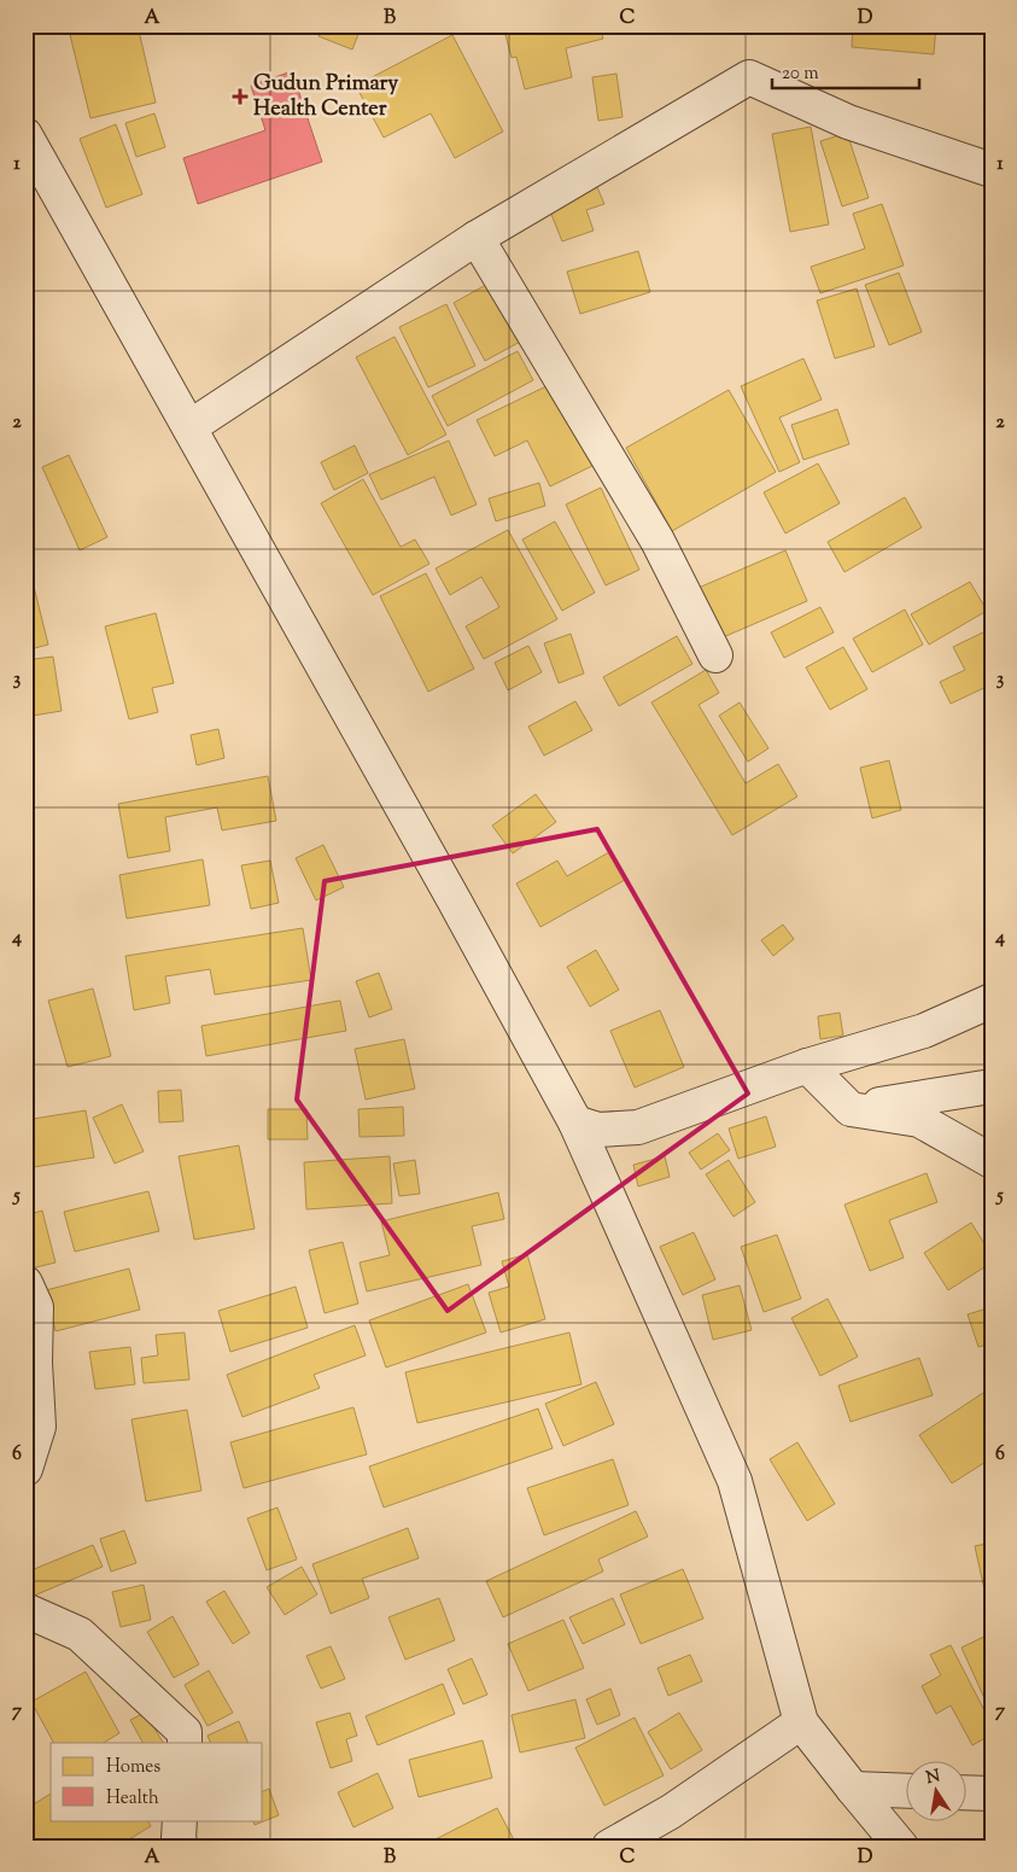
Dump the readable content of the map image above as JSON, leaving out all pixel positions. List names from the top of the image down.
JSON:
{
  "places": {
    "health": ["Gudun Primary Health Center"]
  },
  "legend": ["Homes", "Health"],
  "scale_bar": "20 m",
  "north": "top",
  "grid": {
    "columns": [
      "A",
      "B",
      "C",
      "D"
    ],
    "rows": [
      "1",
      "2",
      "3",
      "4",
      "5",
      "6",
      "7"
    ]
  }
}
